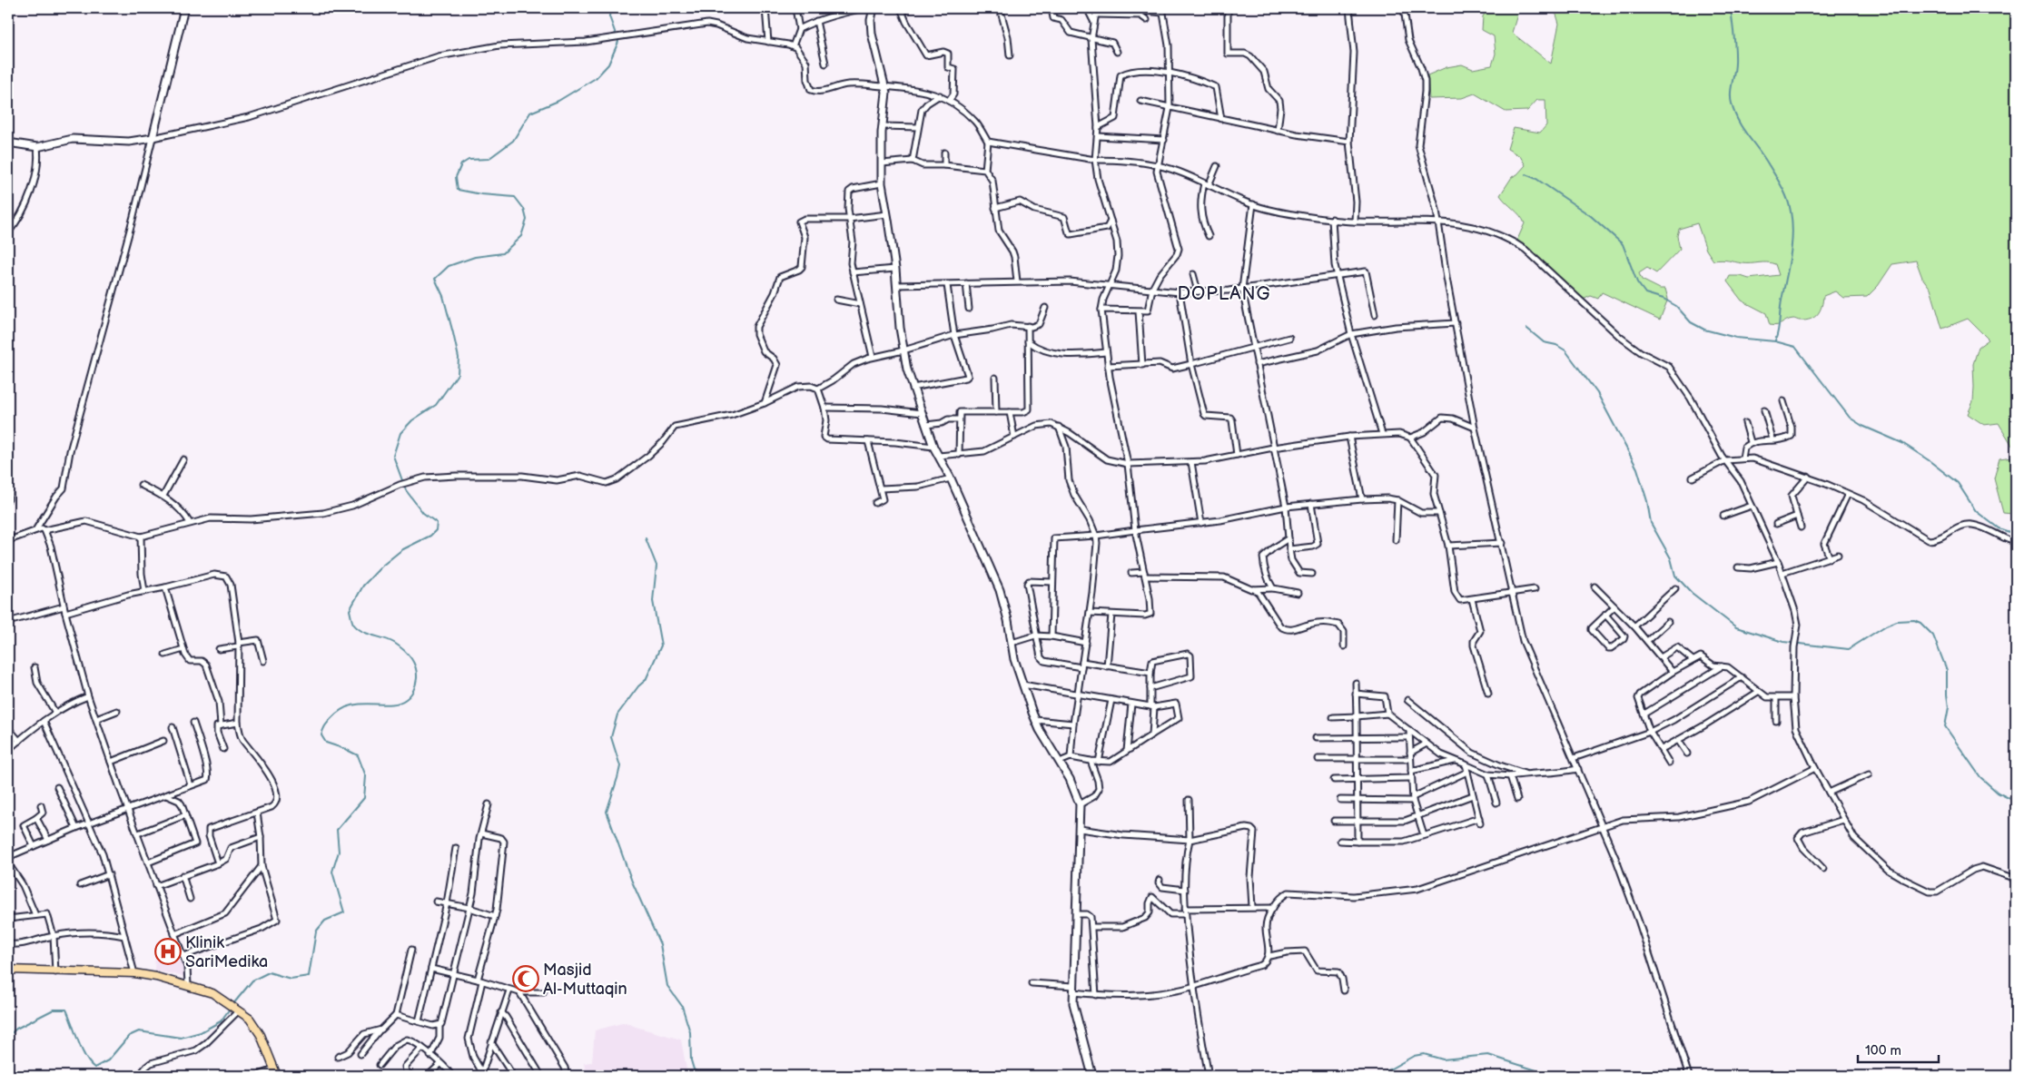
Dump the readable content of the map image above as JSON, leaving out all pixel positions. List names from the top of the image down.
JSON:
{
  "districts": ["DOPLANG"],
  "places": {
    "hospital": ["Klinik SariMedika"],
    "mosque": ["Masjid Al-Muttaqin"]
  },
  "scale_bar": "100 m"
}
